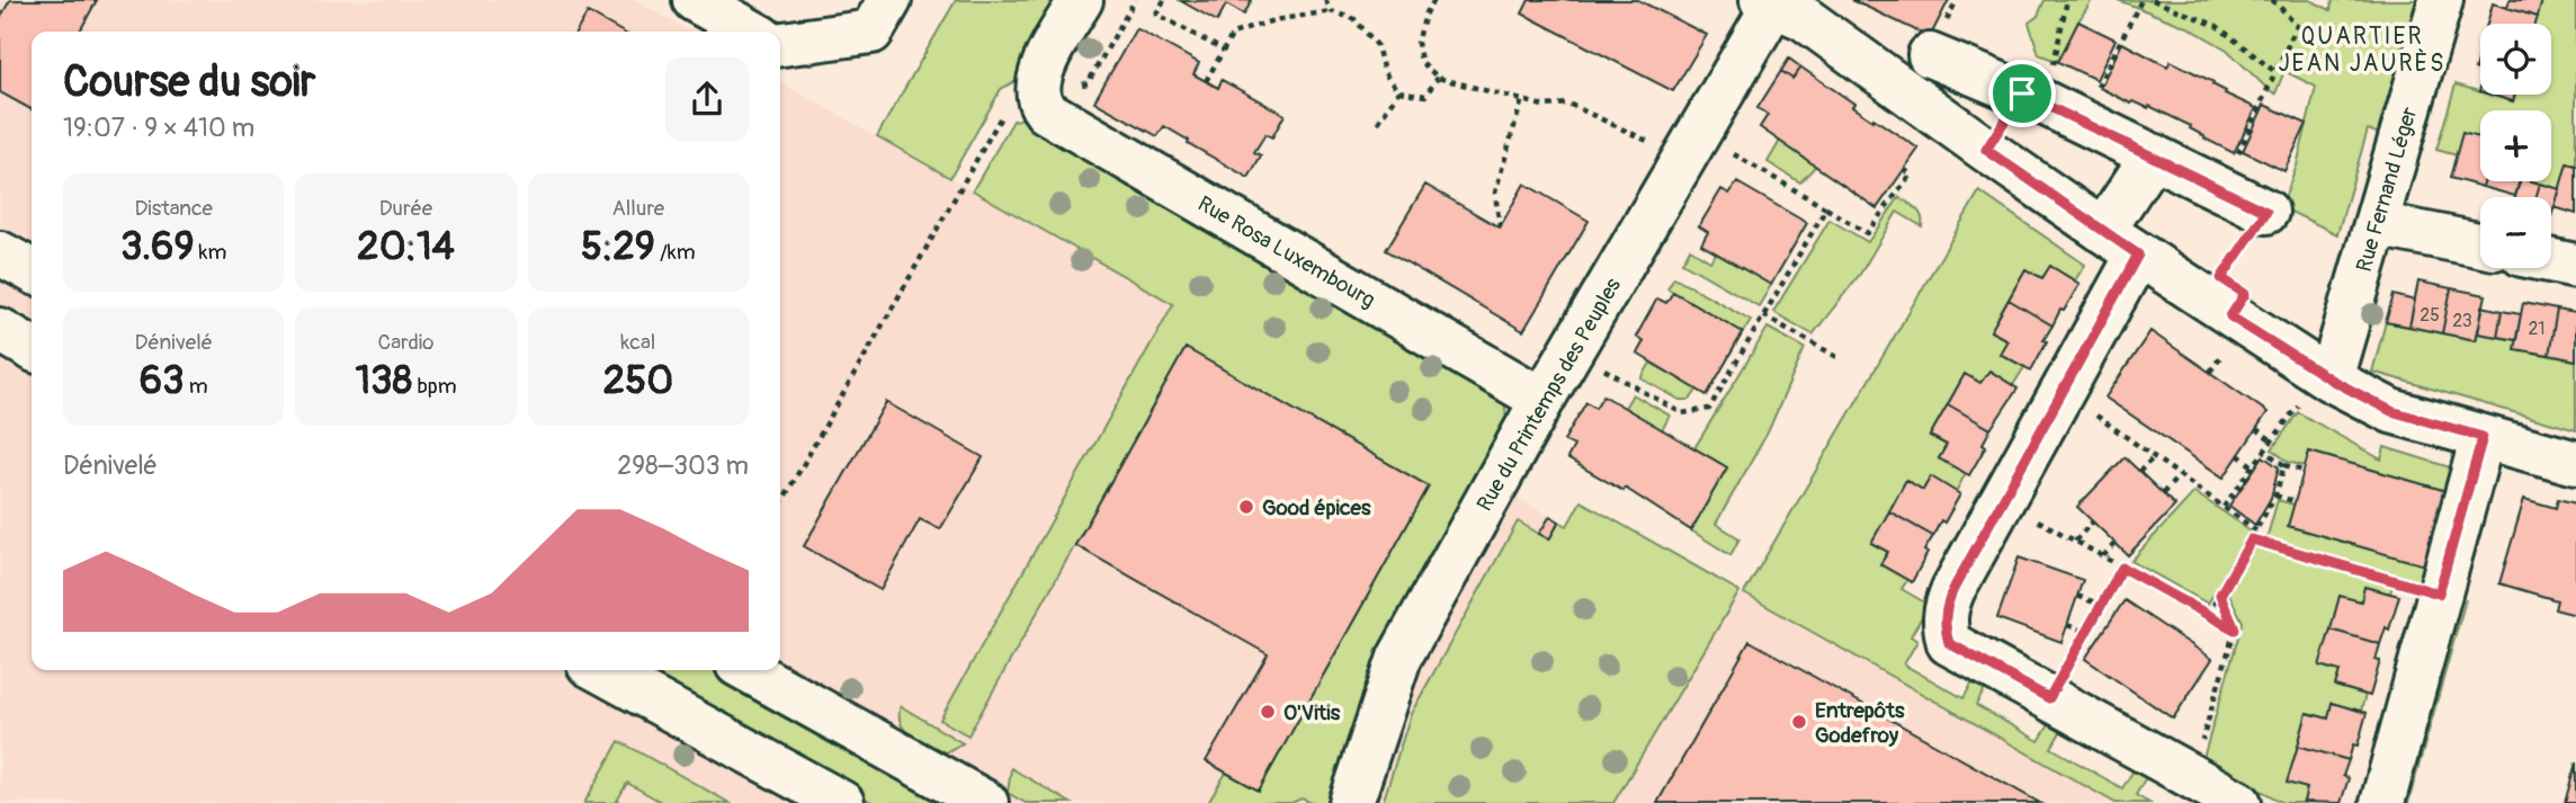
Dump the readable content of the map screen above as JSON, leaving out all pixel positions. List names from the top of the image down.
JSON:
{
  "streets": {
    "street": ["Rue Fernand Léger", "Rue Rosa Luxembourg", "Rue du Printemps des Peuples"]
  },
  "crossings": [
    ["Rue Rosa Luxembourg", "Rue du Printemps des Peuples"]
  ],
  "districts": ["QUARTIER JEAN JAURÈS"],
  "places": ["Good épices", "O'Vitis", "Entrepôts Godefroy"],
  "house_numbers": ["25", "23", "21"],
  "page": {
    "map_buttons": ["+", "−"],
    "heading": ["Course du soir", "19:07 · 9 × 410 m"],
    "stats": [
      ["Distance", "3.69 km"],
      ["Durée", "20:14"],
      ["Allure", "5:29 /km"],
      ["Dénivelé", "63 m"],
      ["Cardio", "138 bpm"],
      ["kcal", "250"]
    ],
    "chart": ["Dénivelé", "298–303 m"]
  }
}
